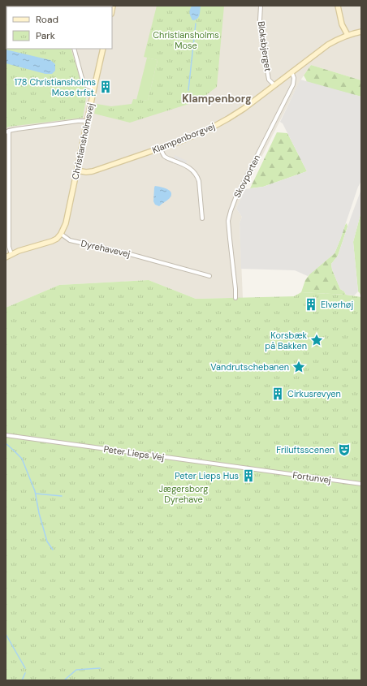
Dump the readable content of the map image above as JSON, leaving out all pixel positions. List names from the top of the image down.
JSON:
{
  "streets": {
    "street": [
      "Bloksbjerget",
      "Klampenborgvej",
      "Christiansholmsvej",
      "Skovporten",
      "Dyrehavevej",
      "Peter Lieps Vej",
      "Fortunvej"
    ]
  },
  "crossings": [
    ["Bloksbjerget", "Klampenborgvej"],
    ["Klampenborgvej", "Christiansholmsvej"],
    ["Klampenborgvej", "Skovporten"],
    ["Christiansholmsvej", "Dyrehavevej"],
    ["Peter Lieps Vej", "Fortunvej"]
  ],
  "districts": ["Klampenborg"],
  "parks": ["Christiansholms Mose", "Jægersborg Dyrehave"],
  "places": {
    "building": [
      "178 Christiansholms Mose trfst.",
      "Elverhøj",
      "Cirkusrevyen",
      "Peter Lieps Hus"
    ],
    "place": ["Korsbæk på Bakken", "Vandrutschebanen"],
    "theatre": ["Friluftsscenen"]
  },
  "legend": ["Road", "Park"]
}
